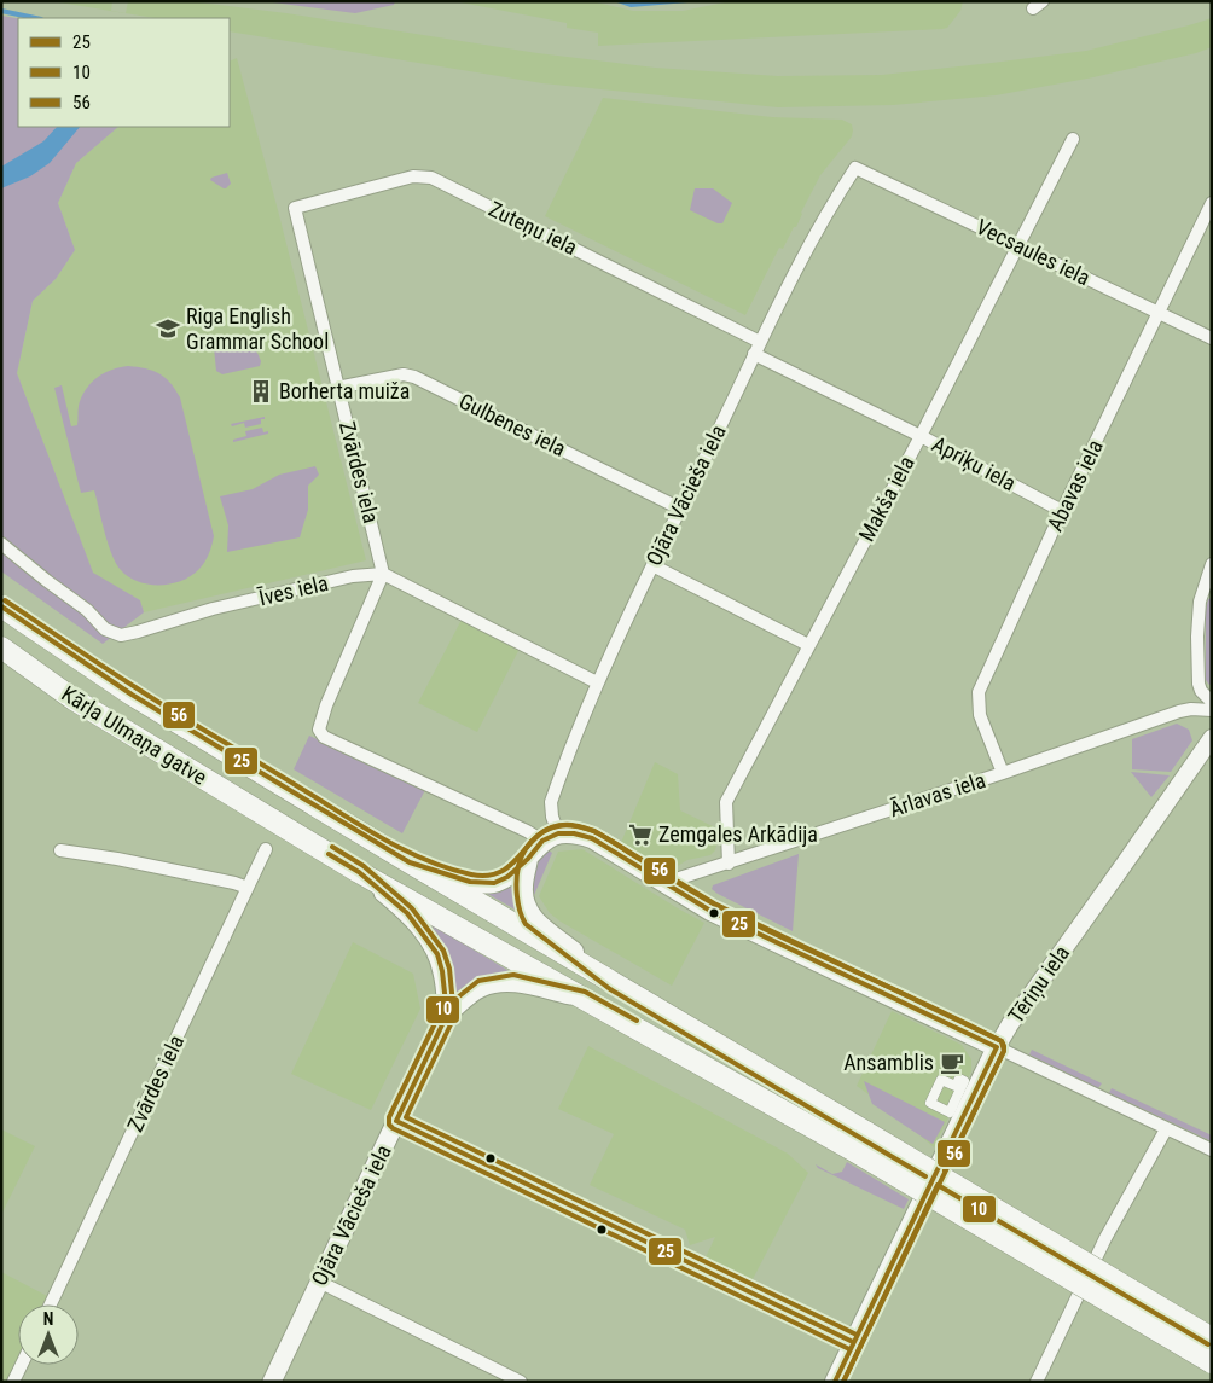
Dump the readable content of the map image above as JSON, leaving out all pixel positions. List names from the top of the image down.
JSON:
{
  "streets": {
    "highway": ["Kārļa Ulmaņa gatve"],
    "main road": ["Ojāra Vācieša iela", "Tēriņu iela"],
    "street": [
      "Zuteņu iela",
      "Vecsaules iela",
      "Gulbenes iela",
      "Apriķu iela",
      "Zvārdes iela",
      "Abavas iela",
      "Makša iela",
      "Īves iela",
      "Ārlavas iela"
    ]
  },
  "crossings": [
    ["Zuteņu iela", "Zvārdes iela"],
    ["Zuteņu iela", "Ojāra Vācieša iela"],
    ["Vecsaules iela", "Abavas iela"],
    ["Vecsaules iela", "Ojāra Vācieša iela"],
    ["Vecsaules iela", "Makša iela"],
    ["Gulbenes iela", "Zvārdes iela"],
    ["Gulbenes iela", "Ojāra Vācieša iela"],
    ["Apriķu iela", "Abavas iela"],
    ["Apriķu iela", "Ojāra Vācieša iela"],
    ["Apriķu iela", "Makša iela"],
    ["Zvārdes iela", "Īves iela"],
    ["Abavas iela", "Ārlavas iela"],
    ["Ojāra Vācieša iela", "Kārļa Ulmaņa gatve"],
    ["Makša iela", "Ārlavas iela"]
  ],
  "places": {
    "school or university": ["Riga English Grammar School"],
    "building": ["Borherta muiža"],
    "supermarket": ["Zemgales Arkādija"],
    "cafe": ["Ansamblis"]
  },
  "lines": ["transit line 56", "transit line 25", "transit line 10"],
  "legend": ["25", "10", "56"],
  "north": "top"
}
